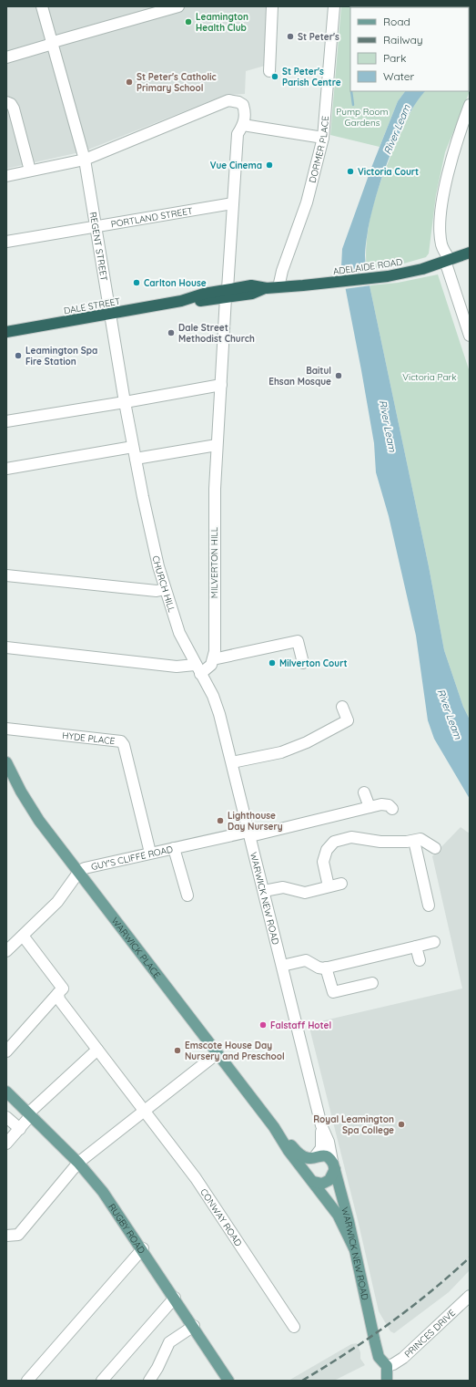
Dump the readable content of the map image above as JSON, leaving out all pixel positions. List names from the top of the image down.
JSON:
{
  "streets": {
    "highway": ["ADELAIDE ROAD", "DALE STREET"],
    "main road": ["WARWICK NEW ROAD", "WARWICK PLACE", "RUGBY ROAD"],
    "street": [
      "DORMER PLACE",
      "PORTLAND STREET",
      "REGENT STREET",
      "MILVERTON HILL",
      "CHURCH HILL",
      "HYDE PLACE",
      "GUY'S CLIFFE ROAD",
      "CONWAY ROAD",
      "PRINCES DRIVE"
    ]
  },
  "crossings": [
    ["DORMER PLACE", "ADELAIDE ROAD"],
    ["PORTLAND STREET", "REGENT STREET"],
    ["PORTLAND STREET", "MILVERTON HILL"],
    ["REGENT STREET", "DALE STREET"],
    ["REGENT STREET", "MILVERTON HILL"],
    ["REGENT STREET", "CHURCH HILL"],
    ["ADELAIDE ROAD", "DALE STREET"],
    ["ADELAIDE ROAD", "MILVERTON HILL"],
    ["DALE STREET", "MILVERTON HILL"],
    ["CHURCH HILL", "WARWICK NEW ROAD"],
    ["HYDE PLACE", "GUY'S CLIFFE ROAD"],
    ["GUY'S CLIFFE ROAD", "WARWICK NEW ROAD"],
    ["GUY'S CLIFFE ROAD", "WARWICK PLACE"],
    ["GUY'S CLIFFE ROAD", "CONWAY ROAD"],
    ["WARWICK NEW ROAD", "WARWICK PLACE"],
    ["WARWICK NEW ROAD", "PRINCES DRIVE"]
  ],
  "water": ["River Leam"],
  "parks": ["Pump Room Gardens", "Victoria Park"],
  "places": [
    "Leamington Health Club",
    "St Peter's",
    "St Peter's Parish Centre",
    "St Peter's Catholic Primary School",
    "Vue Cinema",
    "Victoria Court",
    "Carlton House",
    "Dale Street Methodist Church",
    "Leamington Spa Fire Station",
    "Baitul Ehsan Mosque",
    "Milverton Court",
    "Lighthouse Day Nursery",
    "Falstaff Hotel",
    "Emscote House Day Nursery and Preschool",
    "Royal Leamington Spa College"
  ],
  "legend": [
    "Road",
    "Railway",
    "Park",
    "Water"
  ]
}
